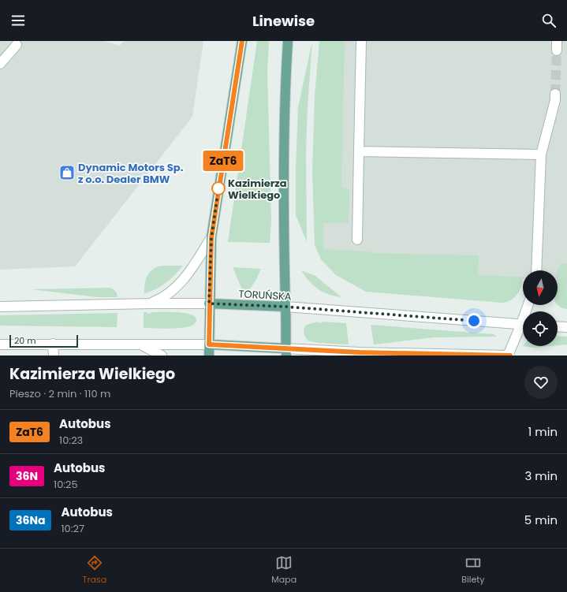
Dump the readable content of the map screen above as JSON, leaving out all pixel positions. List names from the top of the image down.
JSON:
{
  "streets": {
    "main road": ["TORUŃSKA"]
  },
  "places": {
    "shop": ["Dynamic Motors Sp. z o.o. Dealer BMW"],
    "other": ["Kazimierza Wielkiego"]
  },
  "lines": ["bus line ZaT6"],
  "scale_bar": "20 m",
  "north": "bottom",
  "page": {
    "header": "Linewise",
    "on_map": "ZaT6",
    "scale": "20 m",
    "heading": ["Kazimierza Wielkiego", "Pieszo · 2 min · 110 m"],
    "list": [
      {
        "mark": "ZaT6",
        "name": "Autobus",
        "note": "10:23",
        "value": "1 min"
      },
      {
        "mark": "36N",
        "name": "Autobus",
        "note": "10:25",
        "value": "3 min"
      },
      {
        "mark": "36Na",
        "name": "Autobus",
        "note": "10:27",
        "value": "5 min"
      }
    ],
    "tabs": ["Trasa", "Mapa", "Bilety"]
  }
}
